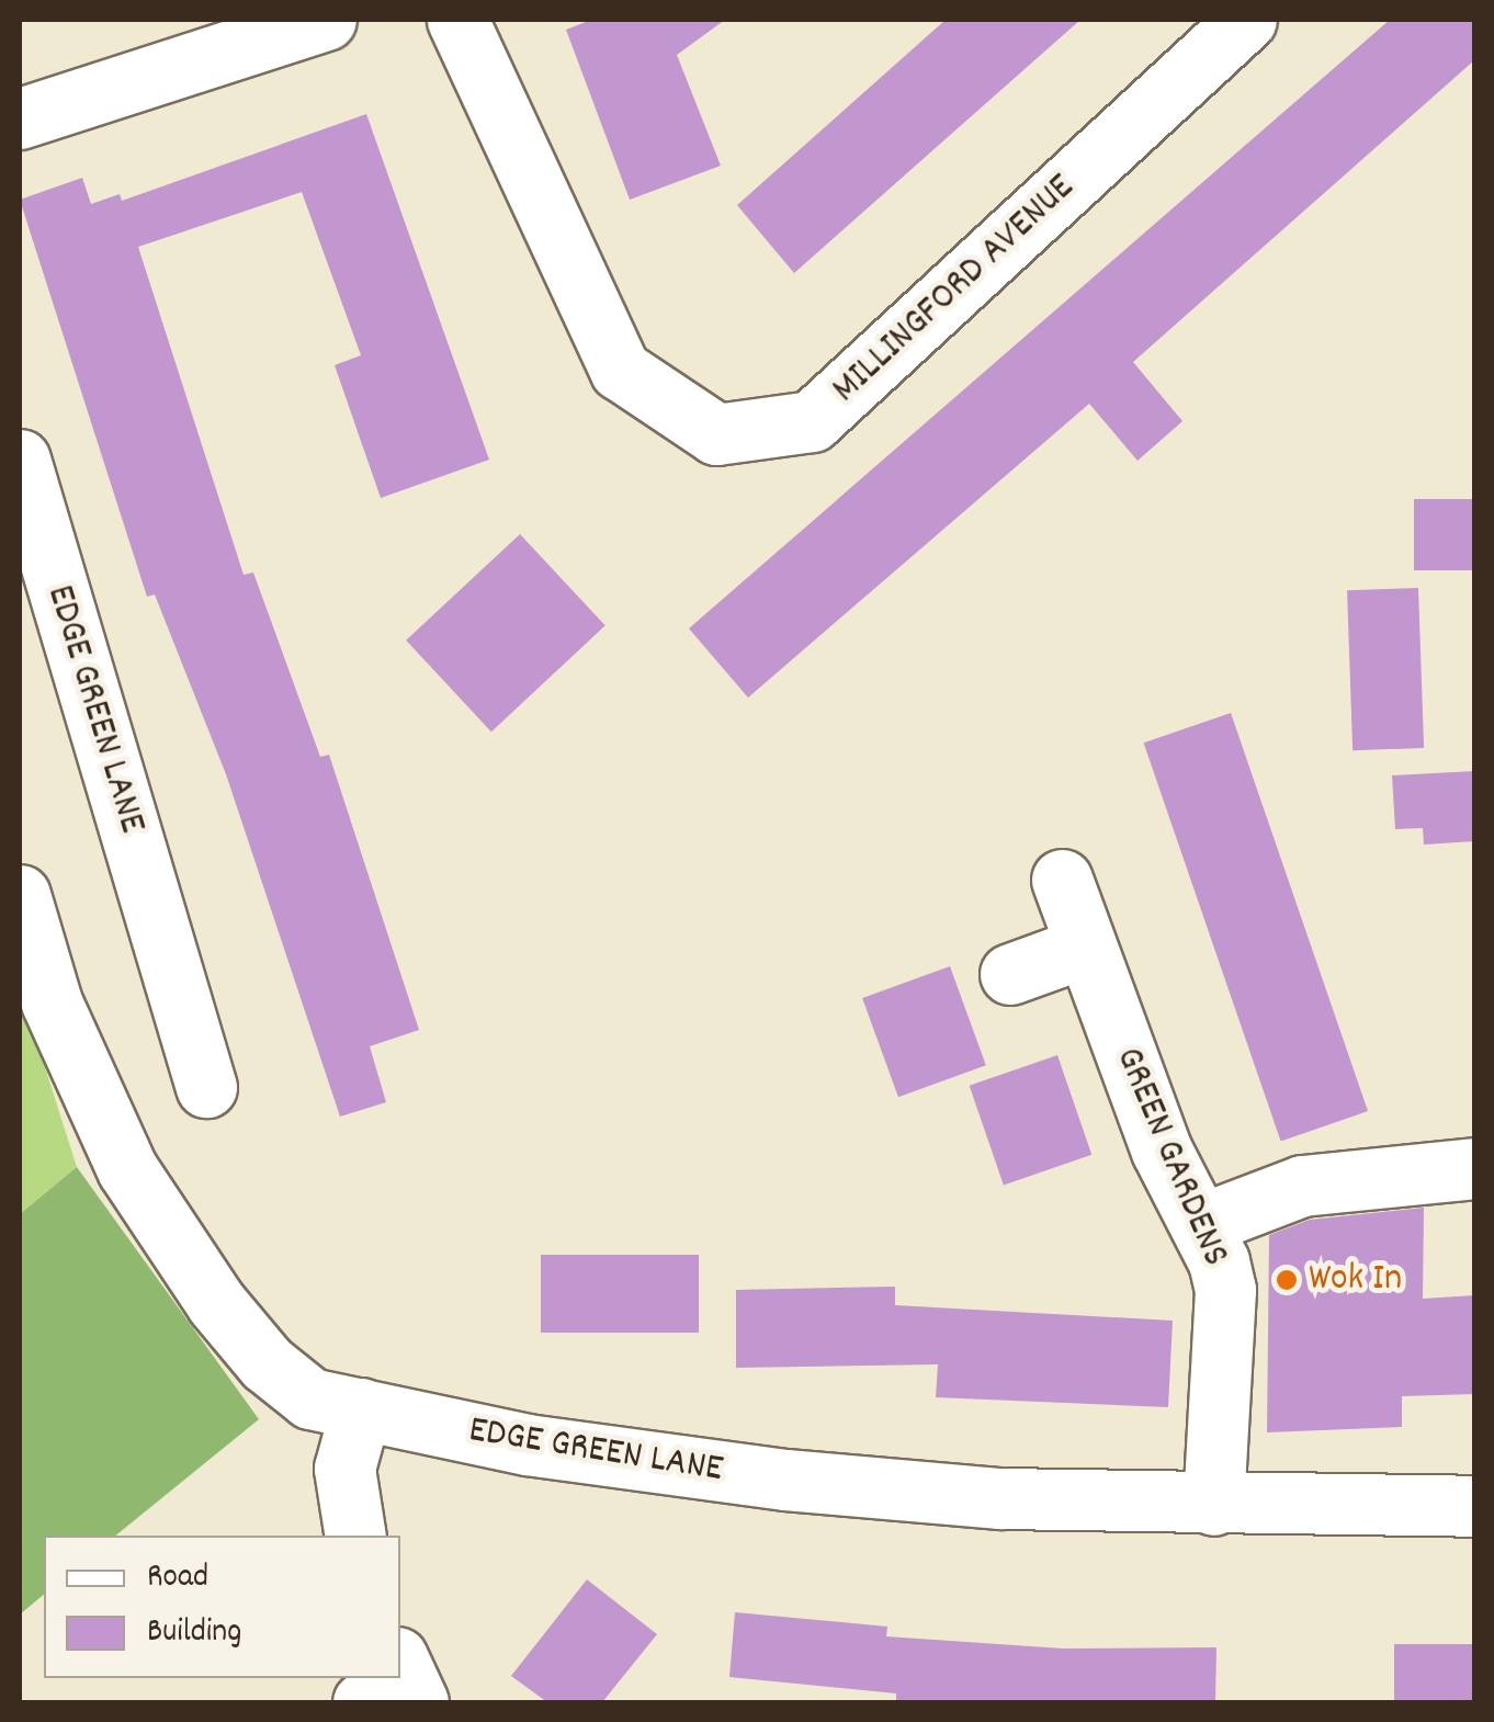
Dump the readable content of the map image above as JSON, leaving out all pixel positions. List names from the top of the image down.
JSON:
{
  "streets": {
    "street": ["MILLINGFORD AVENUE", "EDGE GREEN LANE", "GREEN GARDENS"]
  },
  "crossings": [
    ["EDGE GREEN LANE", "GREEN GARDENS"]
  ],
  "places": ["Wok In"],
  "legend": ["Road", "Building"]
}
